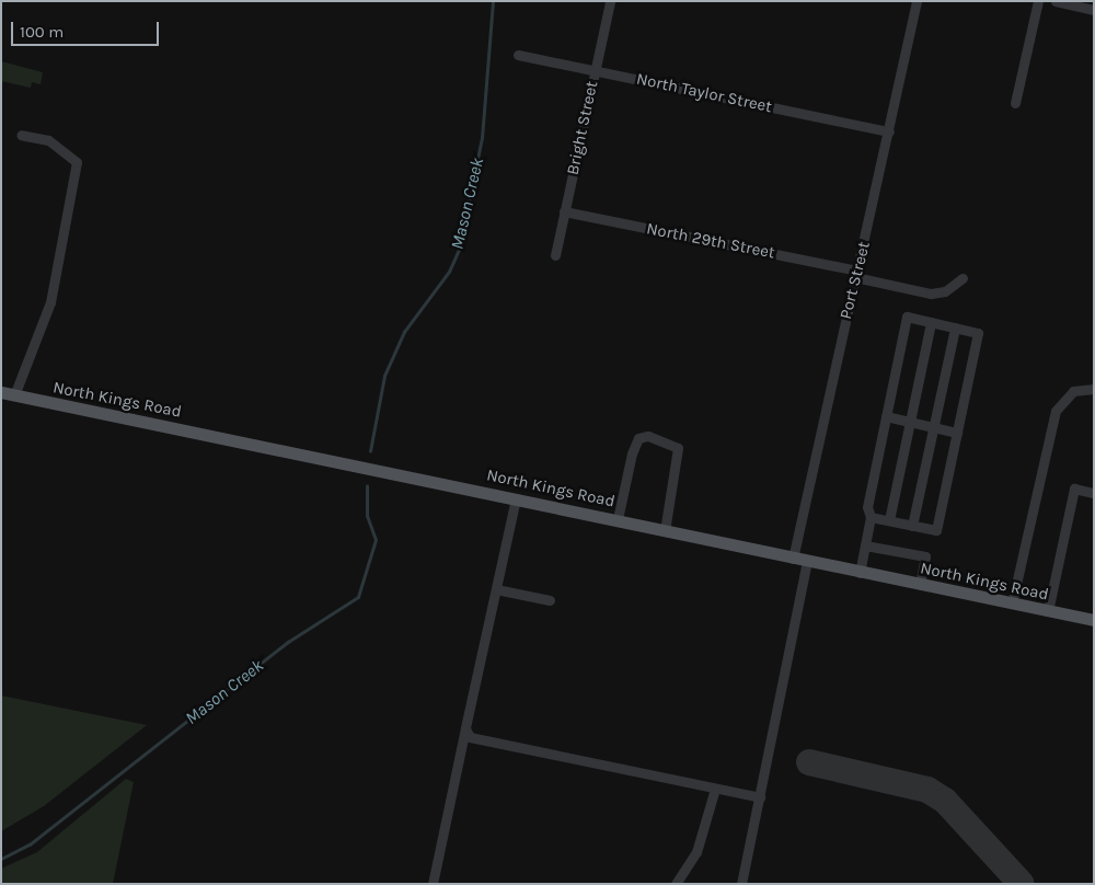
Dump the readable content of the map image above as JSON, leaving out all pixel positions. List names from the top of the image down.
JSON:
{
  "streets": {
    "main road": ["North Kings Road"],
    "street": [
      "North Taylor Street",
      "Bright Street",
      "North 29th Street",
      "Port Street"
    ]
  },
  "crossings": [
    ["North Taylor Street", "Bright Street"],
    ["North Taylor Street", "Port Street"],
    ["Bright Street", "North 29th Street"],
    ["North 29th Street", "Port Street"],
    ["Port Street", "North Kings Road"]
  ],
  "water": ["Mason Creek"],
  "scale_bar": "100 m"
}
